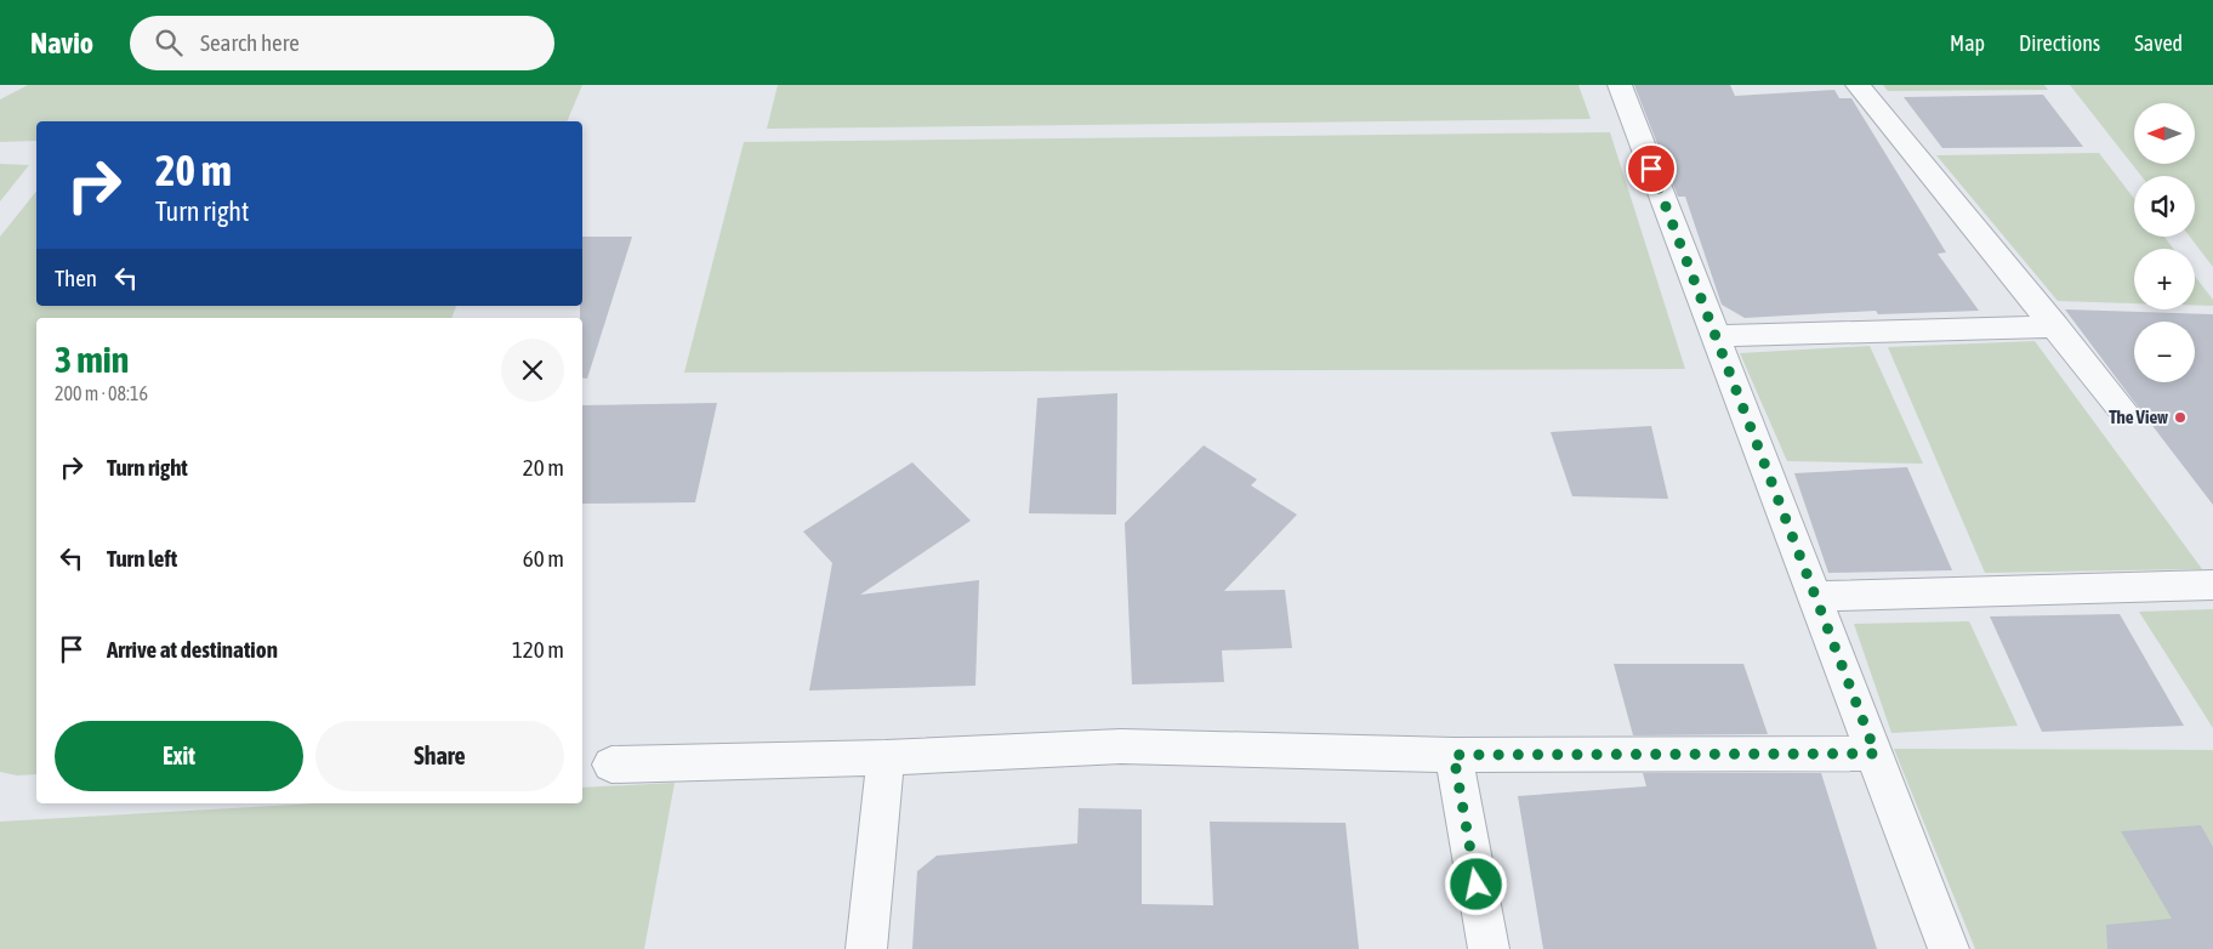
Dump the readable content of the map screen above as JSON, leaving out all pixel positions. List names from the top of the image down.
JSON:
{
  "places": ["The View"],
  "north": "left",
  "page": {
    "header": "Navio",
    "search": "Search here",
    "nav": ["Map", "Directions", "Saved"],
    "map_buttons": ["+", "−"],
    "turn": ["20 m", "Turn right"],
    "then": "Then",
    "heading": ["3 min", "200 m · 08:16"],
    "list": [
      {
        "name": "Turn right",
        "value": "20 m"
      },
      {
        "name": "Turn left",
        "value": "60 m"
      },
      {
        "name": "Arrive at destination",
        "value": "120 m"
      }
    ],
    "buttons": ["Exit", "Share"]
  }
}
